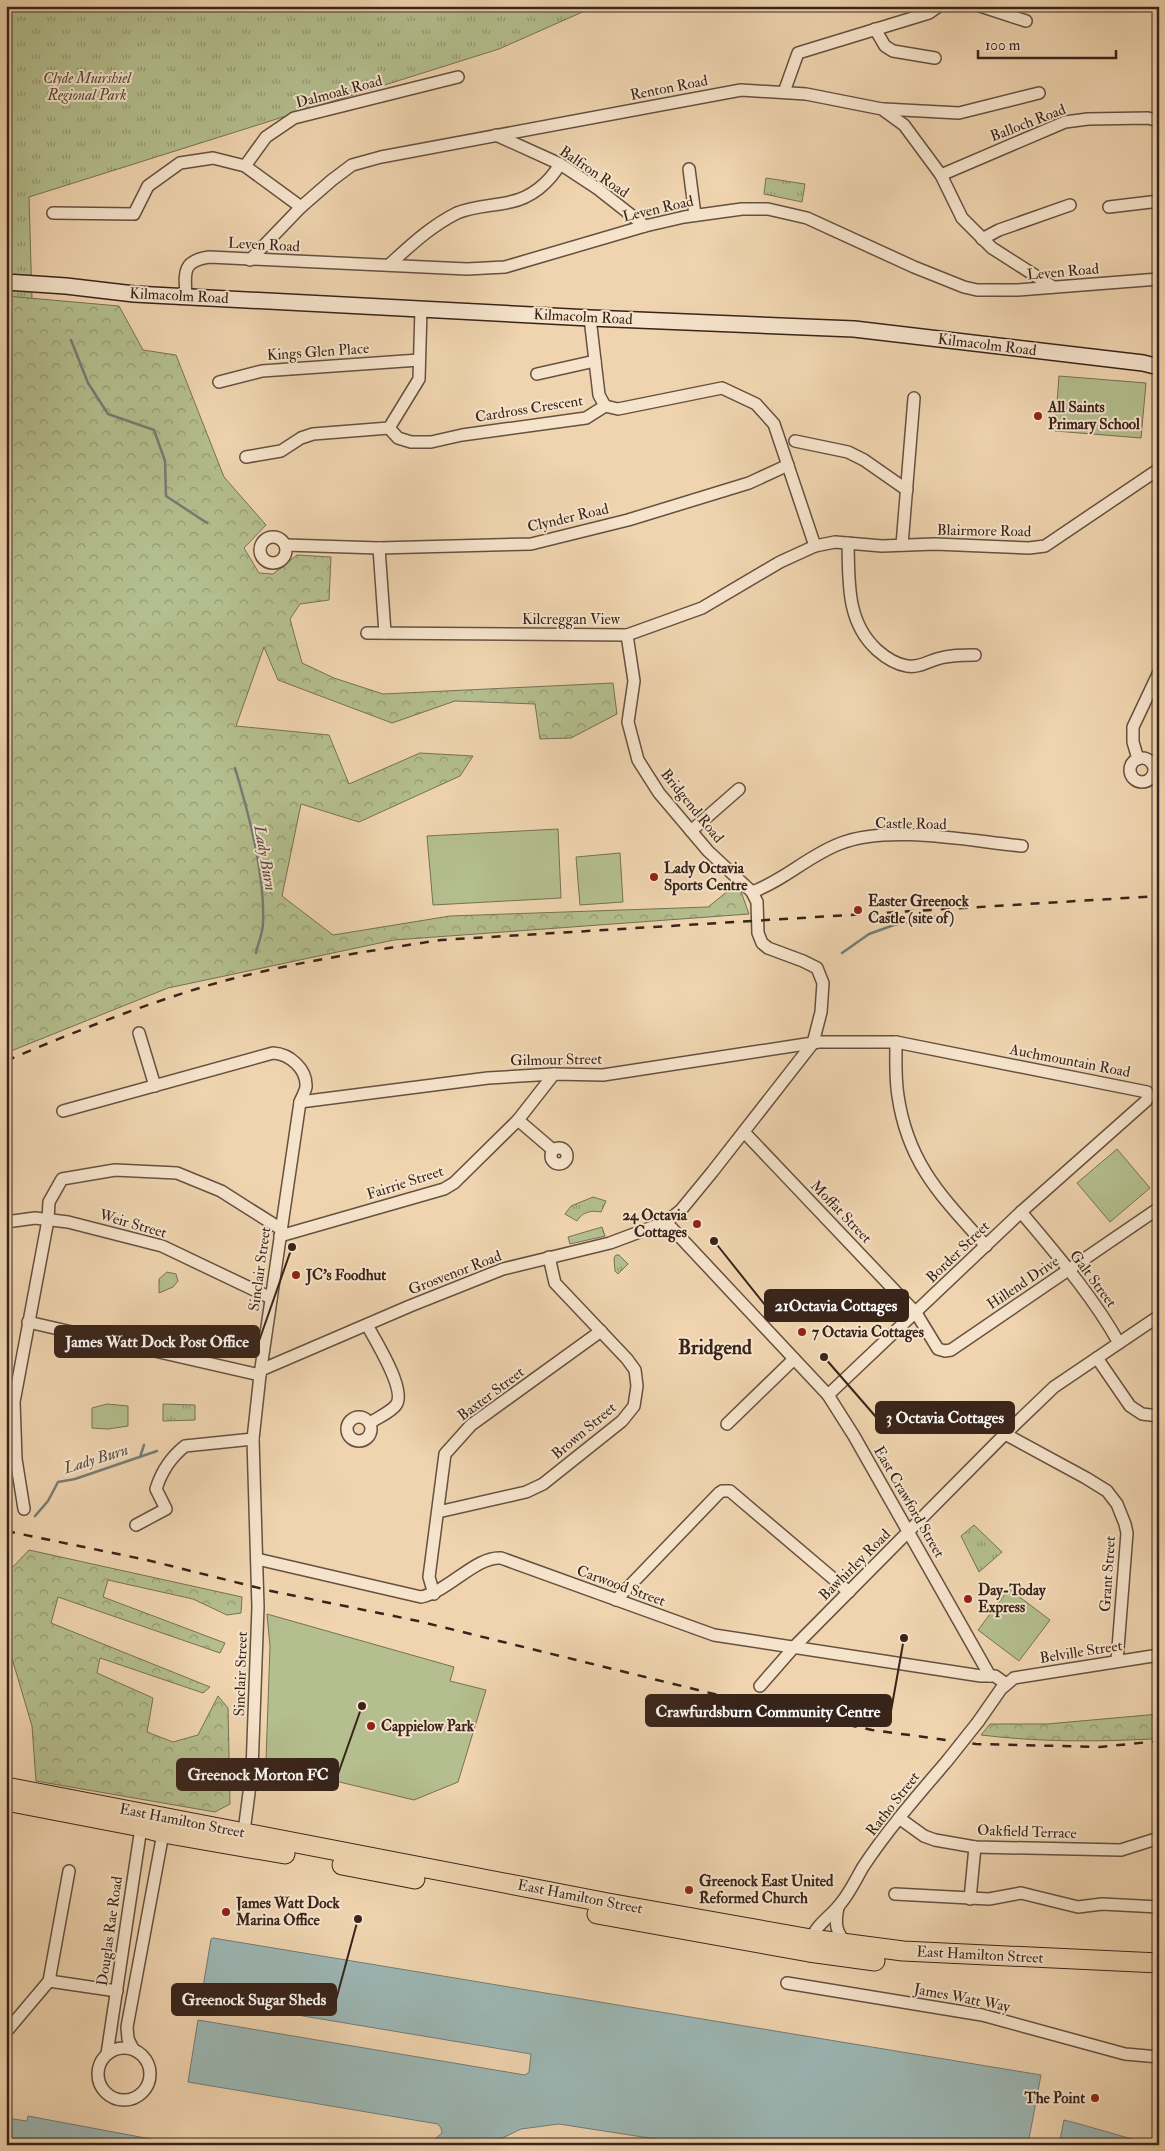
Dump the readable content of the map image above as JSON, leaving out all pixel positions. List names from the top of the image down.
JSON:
{
  "streets": {
    "highway": ["East Hamilton Street"],
    "main road": ["Kilmacolm Road"],
    "street": [
      "Renton Road",
      "Dalmoak Road",
      "Balloch Road",
      "Balfron Road",
      "Leven Road",
      "Kings Glen Place",
      "Cardross Crescent",
      "Clynder Road",
      "Blairmore Road",
      "Kilcreggan View",
      "Bridgend Road",
      "Castle Road",
      "Gilmour Street",
      "Auchmountain Road",
      "Fairrie Street",
      "Moffat Street",
      "Weir Street",
      "Border Street",
      "Sinclair Street",
      "Grosvenor Road",
      "Galt Street",
      "Hillend Drive",
      "Baxter Street",
      "Brown Street",
      "East Crawford Street",
      "Bawhirley Road",
      "Grant Street",
      "Carwood Street",
      "Belville Street",
      "Ratho Street",
      "Oakfield Terrace",
      "Douglas Rae Road",
      "James Watt Way"
    ]
  },
  "crossings": [
    ["Renton Road", "Balloch Road"],
    ["Renton Road", "Balfron Road"],
    ["Renton Road", "Leven Road"],
    ["Balfron Road", "Leven Road"],
    ["Leven Road", "Kilmacolm Road"],
    ["Cardross Crescent", "Clynder Road"],
    ["Cardross Crescent", "Blairmore Road"],
    ["Cardross Crescent", "Kilcreggan View"],
    ["Blairmore Road", "Kilcreggan View"],
    ["Kilcreggan View", "Bridgend Road"],
    ["Bridgend Road", "Castle Road"],
    ["Gilmour Street", "Auchmountain Road"],
    ["Gilmour Street", "Fairrie Street"],
    ["Gilmour Street", "Sinclair Street"],
    ["Auchmountain Road", "Border Street"],
    ["Auchmountain Road", "Galt Street"],
    ["Fairrie Street", "Sinclair Street"],
    ["Moffat Street", "Border Street"],
    ["Moffat Street", "Hillend Drive"],
    ["Weir Street", "Sinclair Street"],
    ["Border Street", "Galt Street"],
    ["Border Street", "Hillend Drive"],
    ["Border Street", "East Crawford Street"],
    ["Sinclair Street", "Grosvenor Road"],
    ["Sinclair Street", "East Hamilton Street"],
    ["Grosvenor Road", "Brown Street"],
    ["Grosvenor Road", "East Crawford Street"],
    ["Galt Street", "Hillend Drive"],
    ["Galt Street", "Bawhirley Road"],
    ["Baxter Street", "Brown Street"],
    ["Baxter Street", "Carwood Street"],
    ["East Crawford Street", "Bawhirley Road"],
    ["East Crawford Street", "Carwood Street"],
    ["Bawhirley Road", "Grant Street"],
    ["Bawhirley Road", "Carwood Street"],
    ["Grant Street", "Belville Street"],
    ["Belville Street", "Ratho Street"],
    ["Ratho Street", "East Hamilton Street"],
    ["Ratho Street", "Oakfield Terrace"],
    ["East Hamilton Street", "Douglas Rae Road"]
  ],
  "districts": ["Bridgend"],
  "water": ["Lady Burn"],
  "parks": ["Clyde Muirshiel Regional Park"],
  "places": [
    "All Saints Primary School",
    "Lady Octavia Sports Centre",
    "Easter Greenock Castle (site of)",
    "24 Octavia Cottages",
    "21Octavia Cottages",
    "James Watt Dock Post Office",
    "JC's Foodhut",
    "7 Octavia Cottages",
    "3 Octavia Cottages",
    "Day-Today Express",
    "Crawfurdsburn Community Centre",
    "Greenock Morton FC",
    "Cappielow Park",
    "Greenock East United Reformed Church",
    "James Watt Dock Marina Office",
    "Greenock Sugar Sheds",
    "The Point"
  ],
  "scale_bar": "100 m"
}
